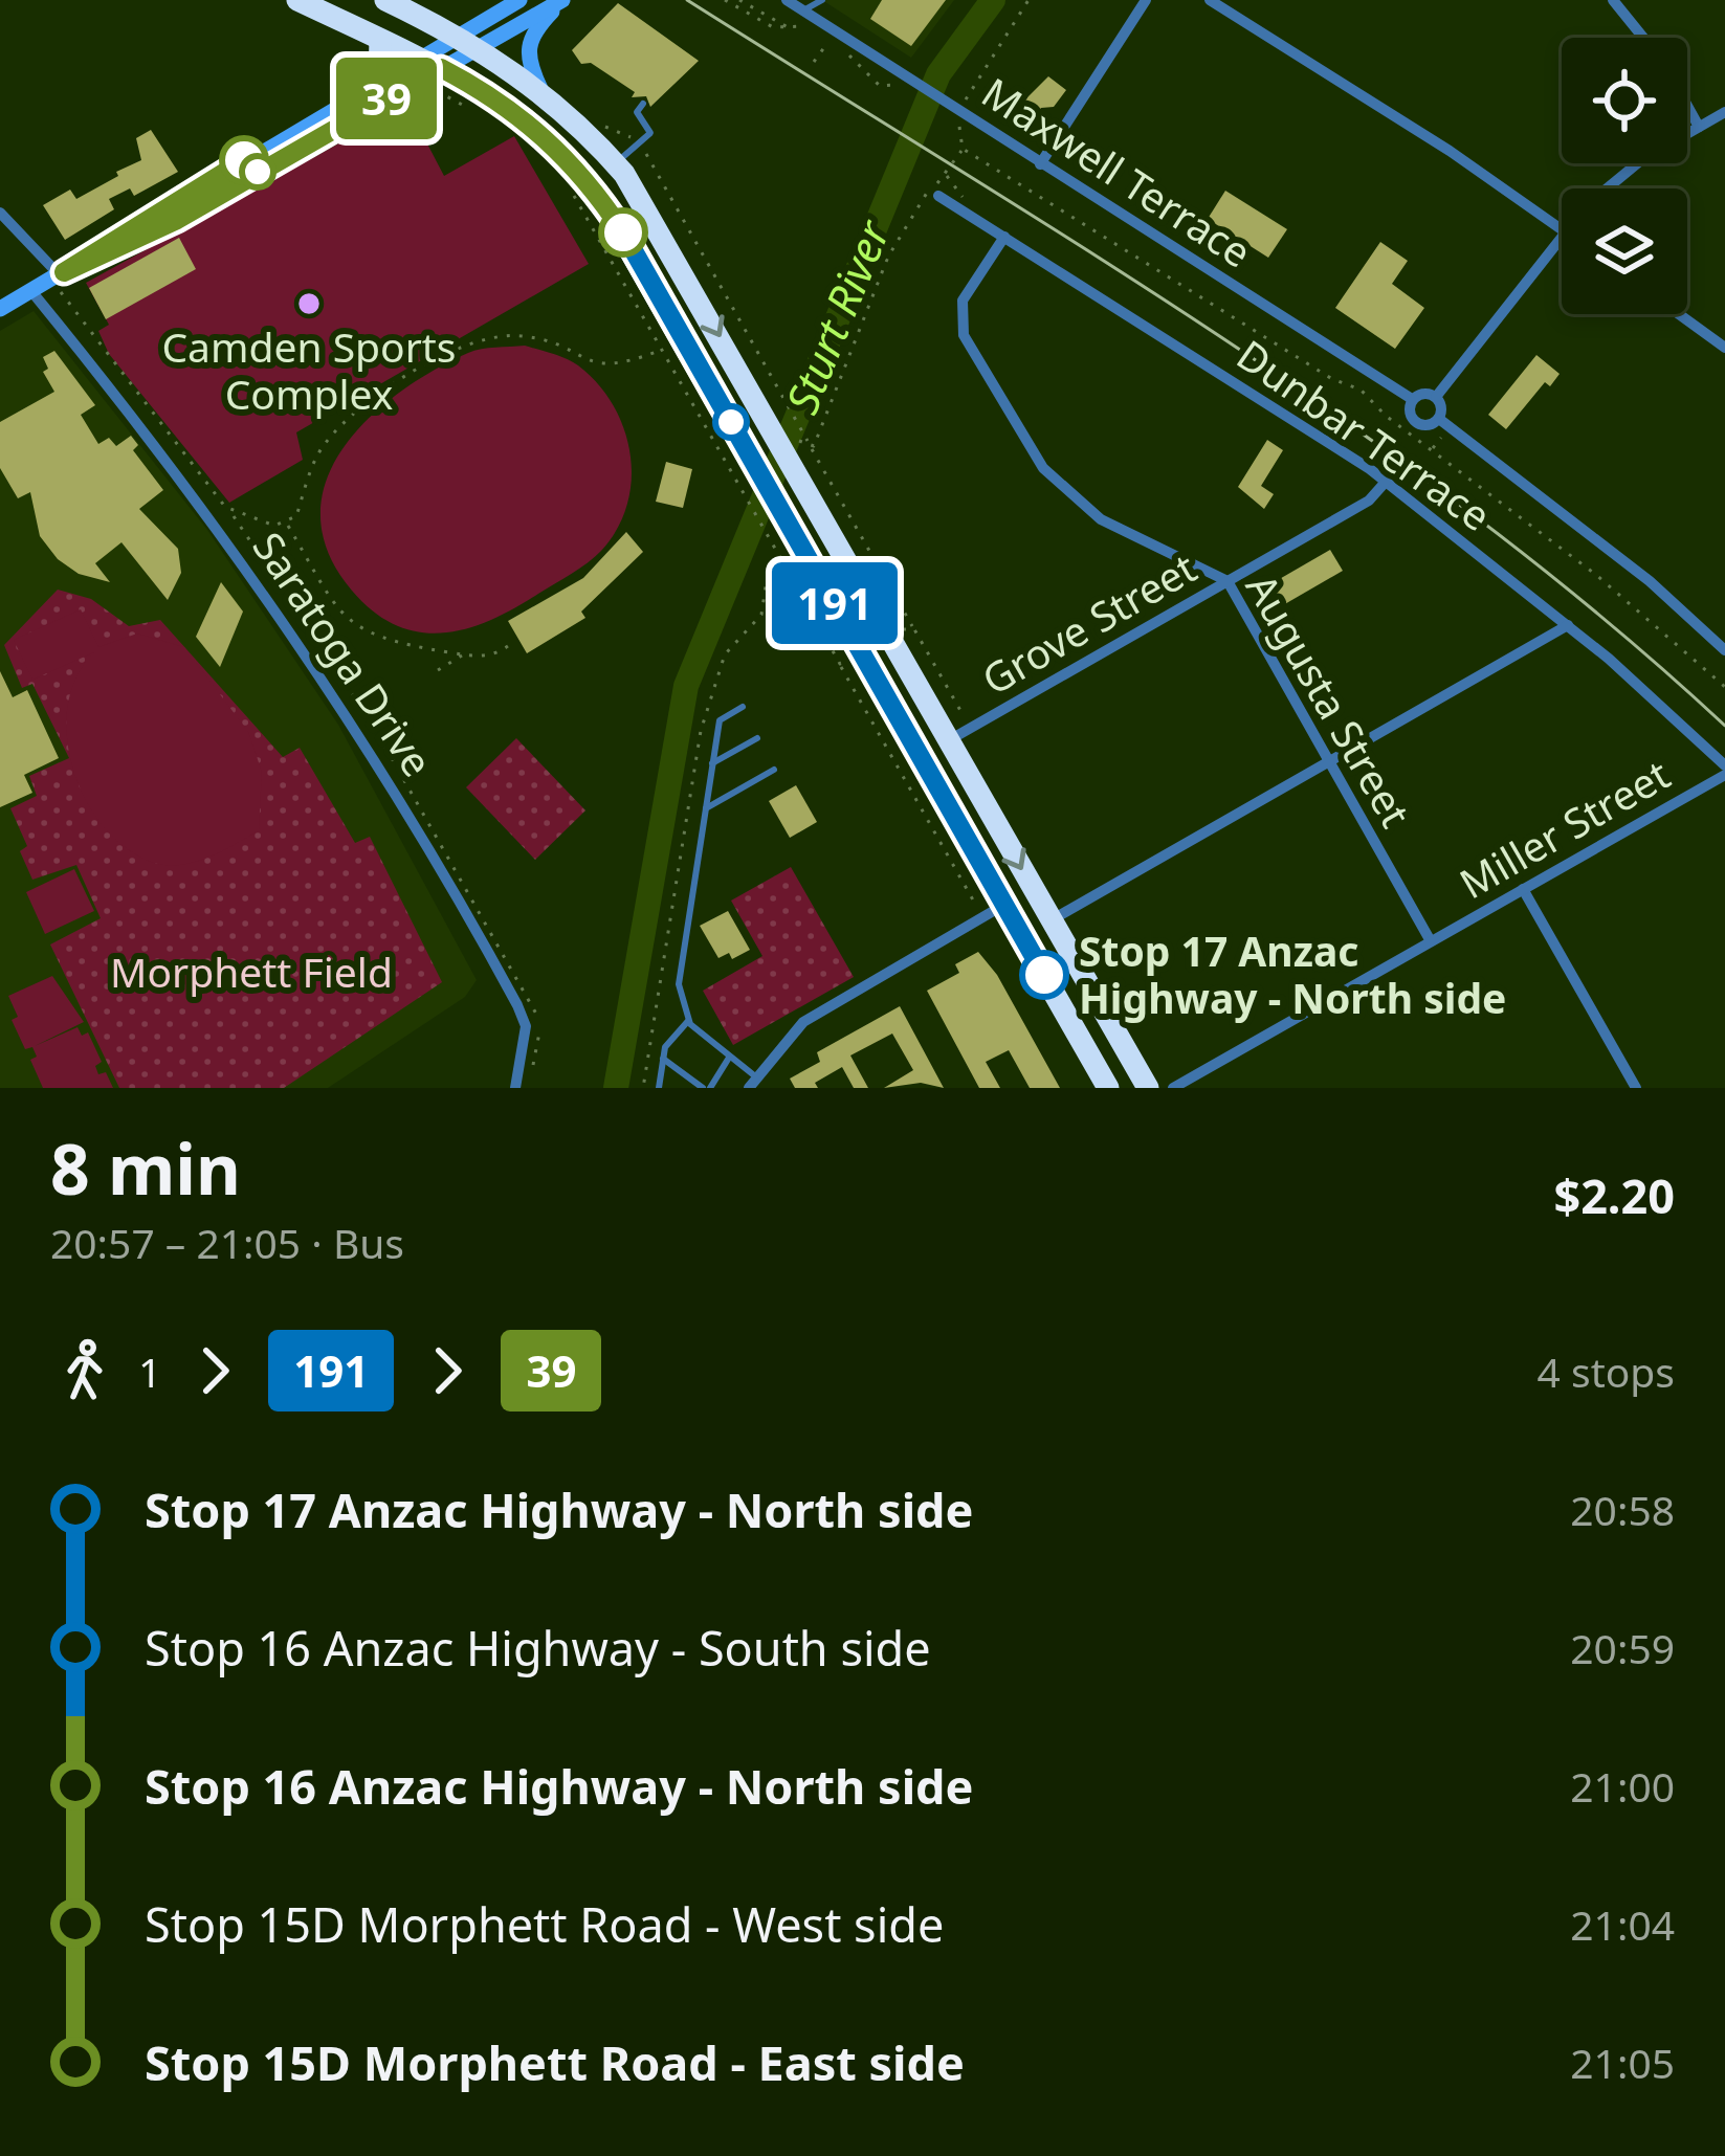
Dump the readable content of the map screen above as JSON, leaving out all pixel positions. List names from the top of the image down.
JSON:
{
  "streets": {
    "street": [
      "Maxwell Terrace",
      "Dunbar Terrace",
      "Grove Street",
      "Saratoga Drive",
      "Augusta Street",
      "Miller Street"
    ]
  },
  "crossings": [
    ["Dunbar Terrace", "Grove Street"],
    ["Dunbar Terrace", "Augusta Street"],
    ["Dunbar Terrace", "Miller Street"],
    ["Grove Street", "Augusta Street"],
    ["Augusta Street", "Miller Street"]
  ],
  "water": ["Sturt River"],
  "parks": ["Morphett Field"],
  "places": ["Camden Sports Complex", "Stop 17 Anzac Highway - North side"],
  "lines": ["bus line 39", "bus line 191"],
  "page": {
    "on_map": ["191", "39"],
    "heading": ["8 min", "20:57 – 21:05 · Bus", "$2.20"],
    "legs": [
      "1",
      "191",
      "39",
      "4 stops"
    ],
    "list": [
      {
        "name": "Stop 17 Anzac Highway - North side",
        "value": "20:58"
      },
      {
        "name": "Stop 16 Anzac Highway - South side",
        "value": "20:59"
      },
      {
        "name": "Stop 16 Anzac Highway - North side",
        "value": "21:00"
      },
      {
        "name": "Stop 15D Morphett Road - West side",
        "value": "21:04"
      },
      {
        "name": "Stop 15D Morphett Road - East side",
        "value": "21:05"
      }
    ]
  }
}
